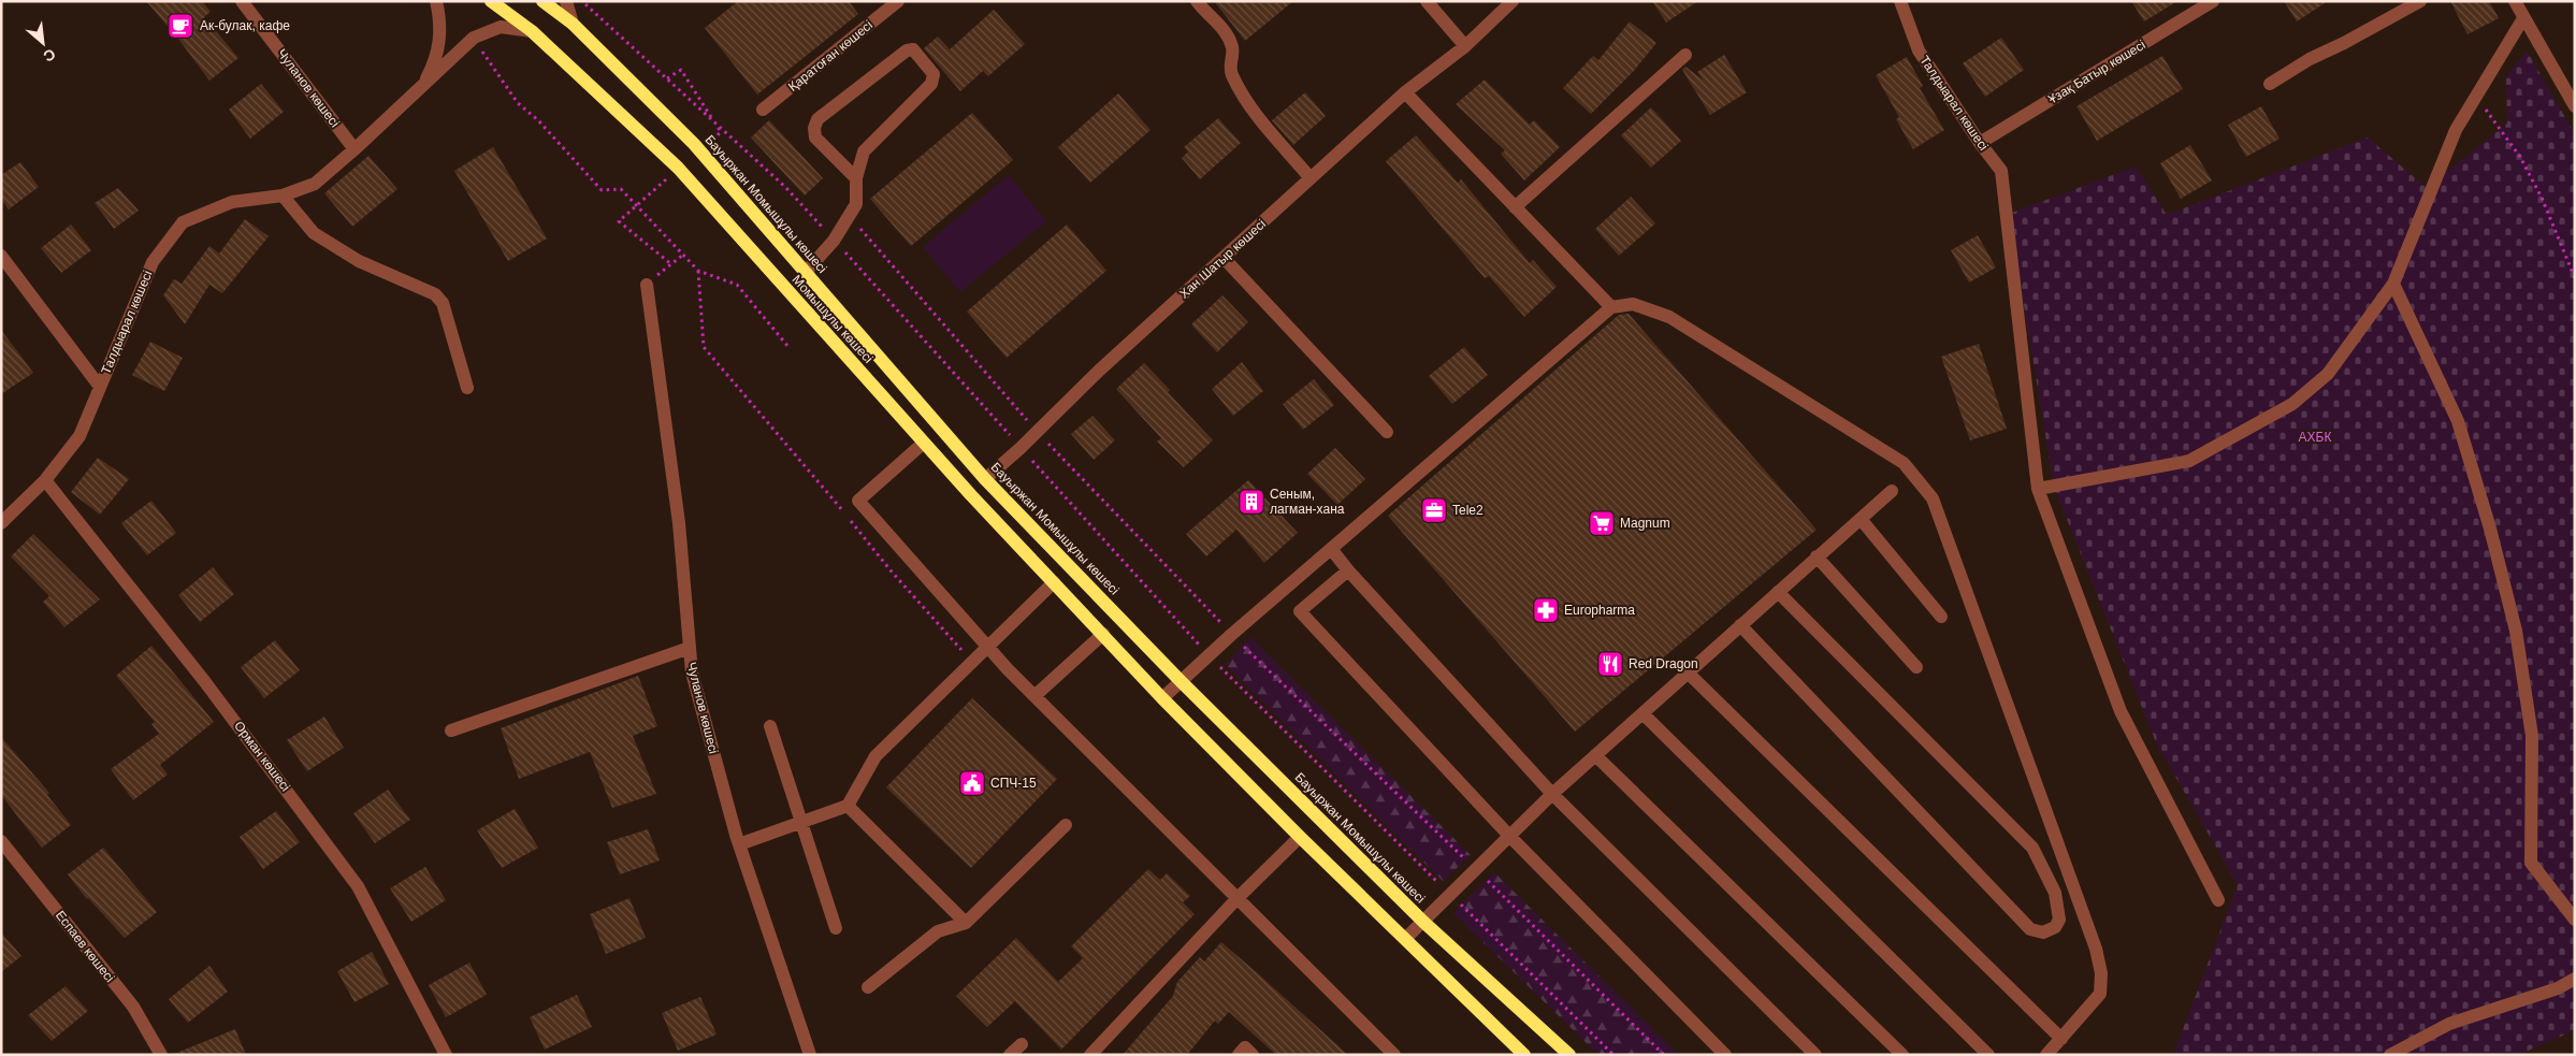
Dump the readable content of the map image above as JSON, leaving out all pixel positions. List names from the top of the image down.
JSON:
{
  "streets": {
    "main road": ["Бауыржан Момышұлы көшесі", "Момышұлы көшесі"],
    "street": [
      "Қаратоған көшесі",
      "Ұзақ Батыр көшесі",
      "Чуланов көшесі",
      "Талдыарал көшесі",
      "Хан Шатыр көшесі",
      "Орман көшесі",
      "Еспаев көшесі"
    ]
  },
  "crossings": [
    ["Ұзақ Батыр көшесі", "Талдыарал көшесі"],
    ["Чуланов көшесі", "Талдыарал көшесі"],
    ["Талдыарал көшесі", "Момышұлы көшесі"],
    ["Талдыарал көшесі", "Орман көшесі"],
    ["Бауыржан Момышұлы көшесі", "Хан Шатыр көшесі"]
  ],
  "parks": ["АХБК"],
  "places": {
    "cafe": ["Ак-булак, кафе"],
    "building": ["Сеным, лагман-хана"],
    "office": ["Tele2"],
    "supermarket": ["Magnum"],
    "pharmacy": ["Europharma"],
    "restaurant": ["Red Dragon"],
    "public building": ["СПЧ-15"]
  },
  "north": "bottom right"
}
